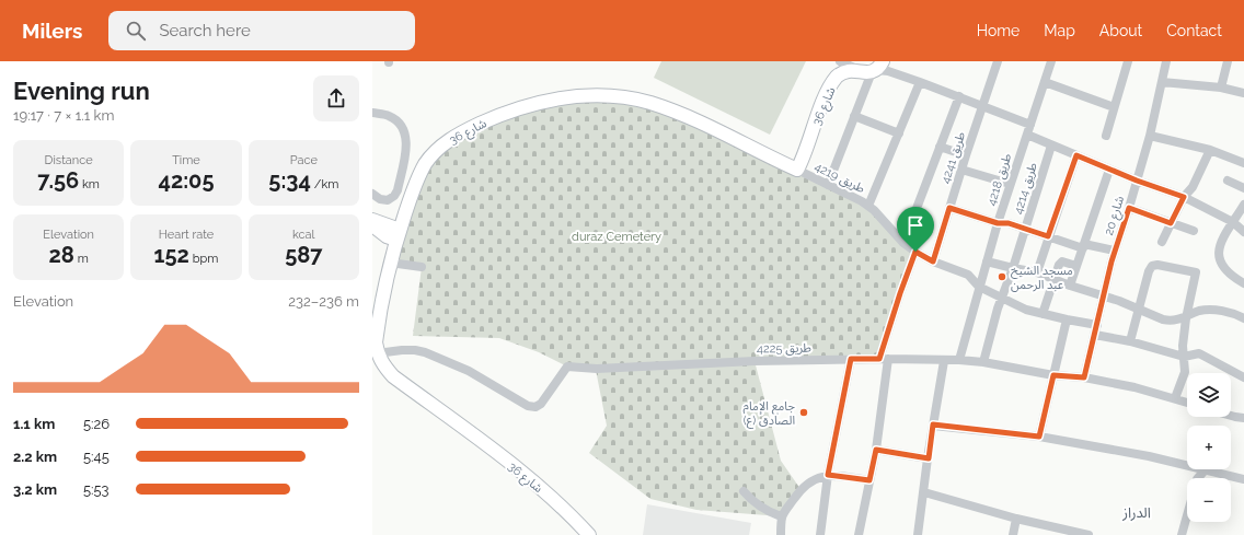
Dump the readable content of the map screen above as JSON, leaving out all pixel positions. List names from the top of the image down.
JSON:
{
  "streets": {
    "street": [
      "شارع 36",
      "طريق 4241",
      "طريق 4219",
      "طريق 4218",
      "طريق 4214",
      "شارع 20",
      "طريق 4225"
    ]
  },
  "crossings": [
    ["شارع 36", "طريق 4219"],
    ["شارع 36", "طريق 4225"],
    ["طريق 4241", "طريق 4219"],
    ["طريق 4219", "طريق 4218"],
    ["طريق 4219", "طريق 4214"],
    ["طريق 4219", "شارع 20"],
    ["طريق 4218", "طريق 4225"],
    ["طريق 4214", "طريق 4225"],
    ["شارع 20", "طريق 4225"]
  ],
  "districts": ["الدراز"],
  "parks": ["duraz Cemetery"],
  "places": ["مسجد الشيخ عبد الرحمن", "جامع الإمام الصادق (ع)"],
  "page": {
    "header": "Milers",
    "search": "Search here",
    "nav": [
      "Home",
      "Map",
      "About",
      "Contact"
    ],
    "heading": ["Evening run", "19:17 · 7 × 1.1 km"],
    "stats": [
      ["Distance", "7.56 km"],
      ["Time", "42:05"],
      ["Pace", "5:34 /km"],
      ["Elevation", "28 m"],
      ["Heart rate", "152 bpm"],
      ["kcal", "587"]
    ],
    "chart": ["Elevation", "232–236 m"],
    "map_buttons": ["+", "−"],
    "list": [
      {
        "name": "1.1 km",
        "note": "5:26"
      },
      {
        "name": "2.2 km",
        "note": "5:45"
      },
      {
        "name": "3.2 km",
        "note": "5:53"
      }
    ]
  }
}
